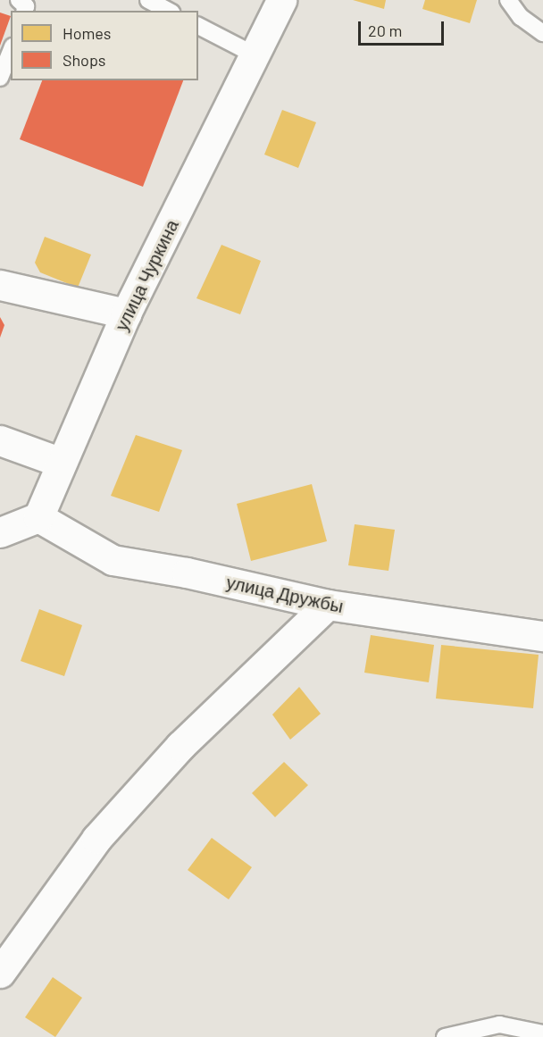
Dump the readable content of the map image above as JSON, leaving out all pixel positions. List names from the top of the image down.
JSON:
{
  "streets": {
    "street": ["улица Чуркина", "улица Дружбы"]
  },
  "crossings": [
    ["улица Чуркина", "улица Дружбы"]
  ],
  "legend": ["Homes", "Shops"],
  "scale_bar": "20 m"
}
